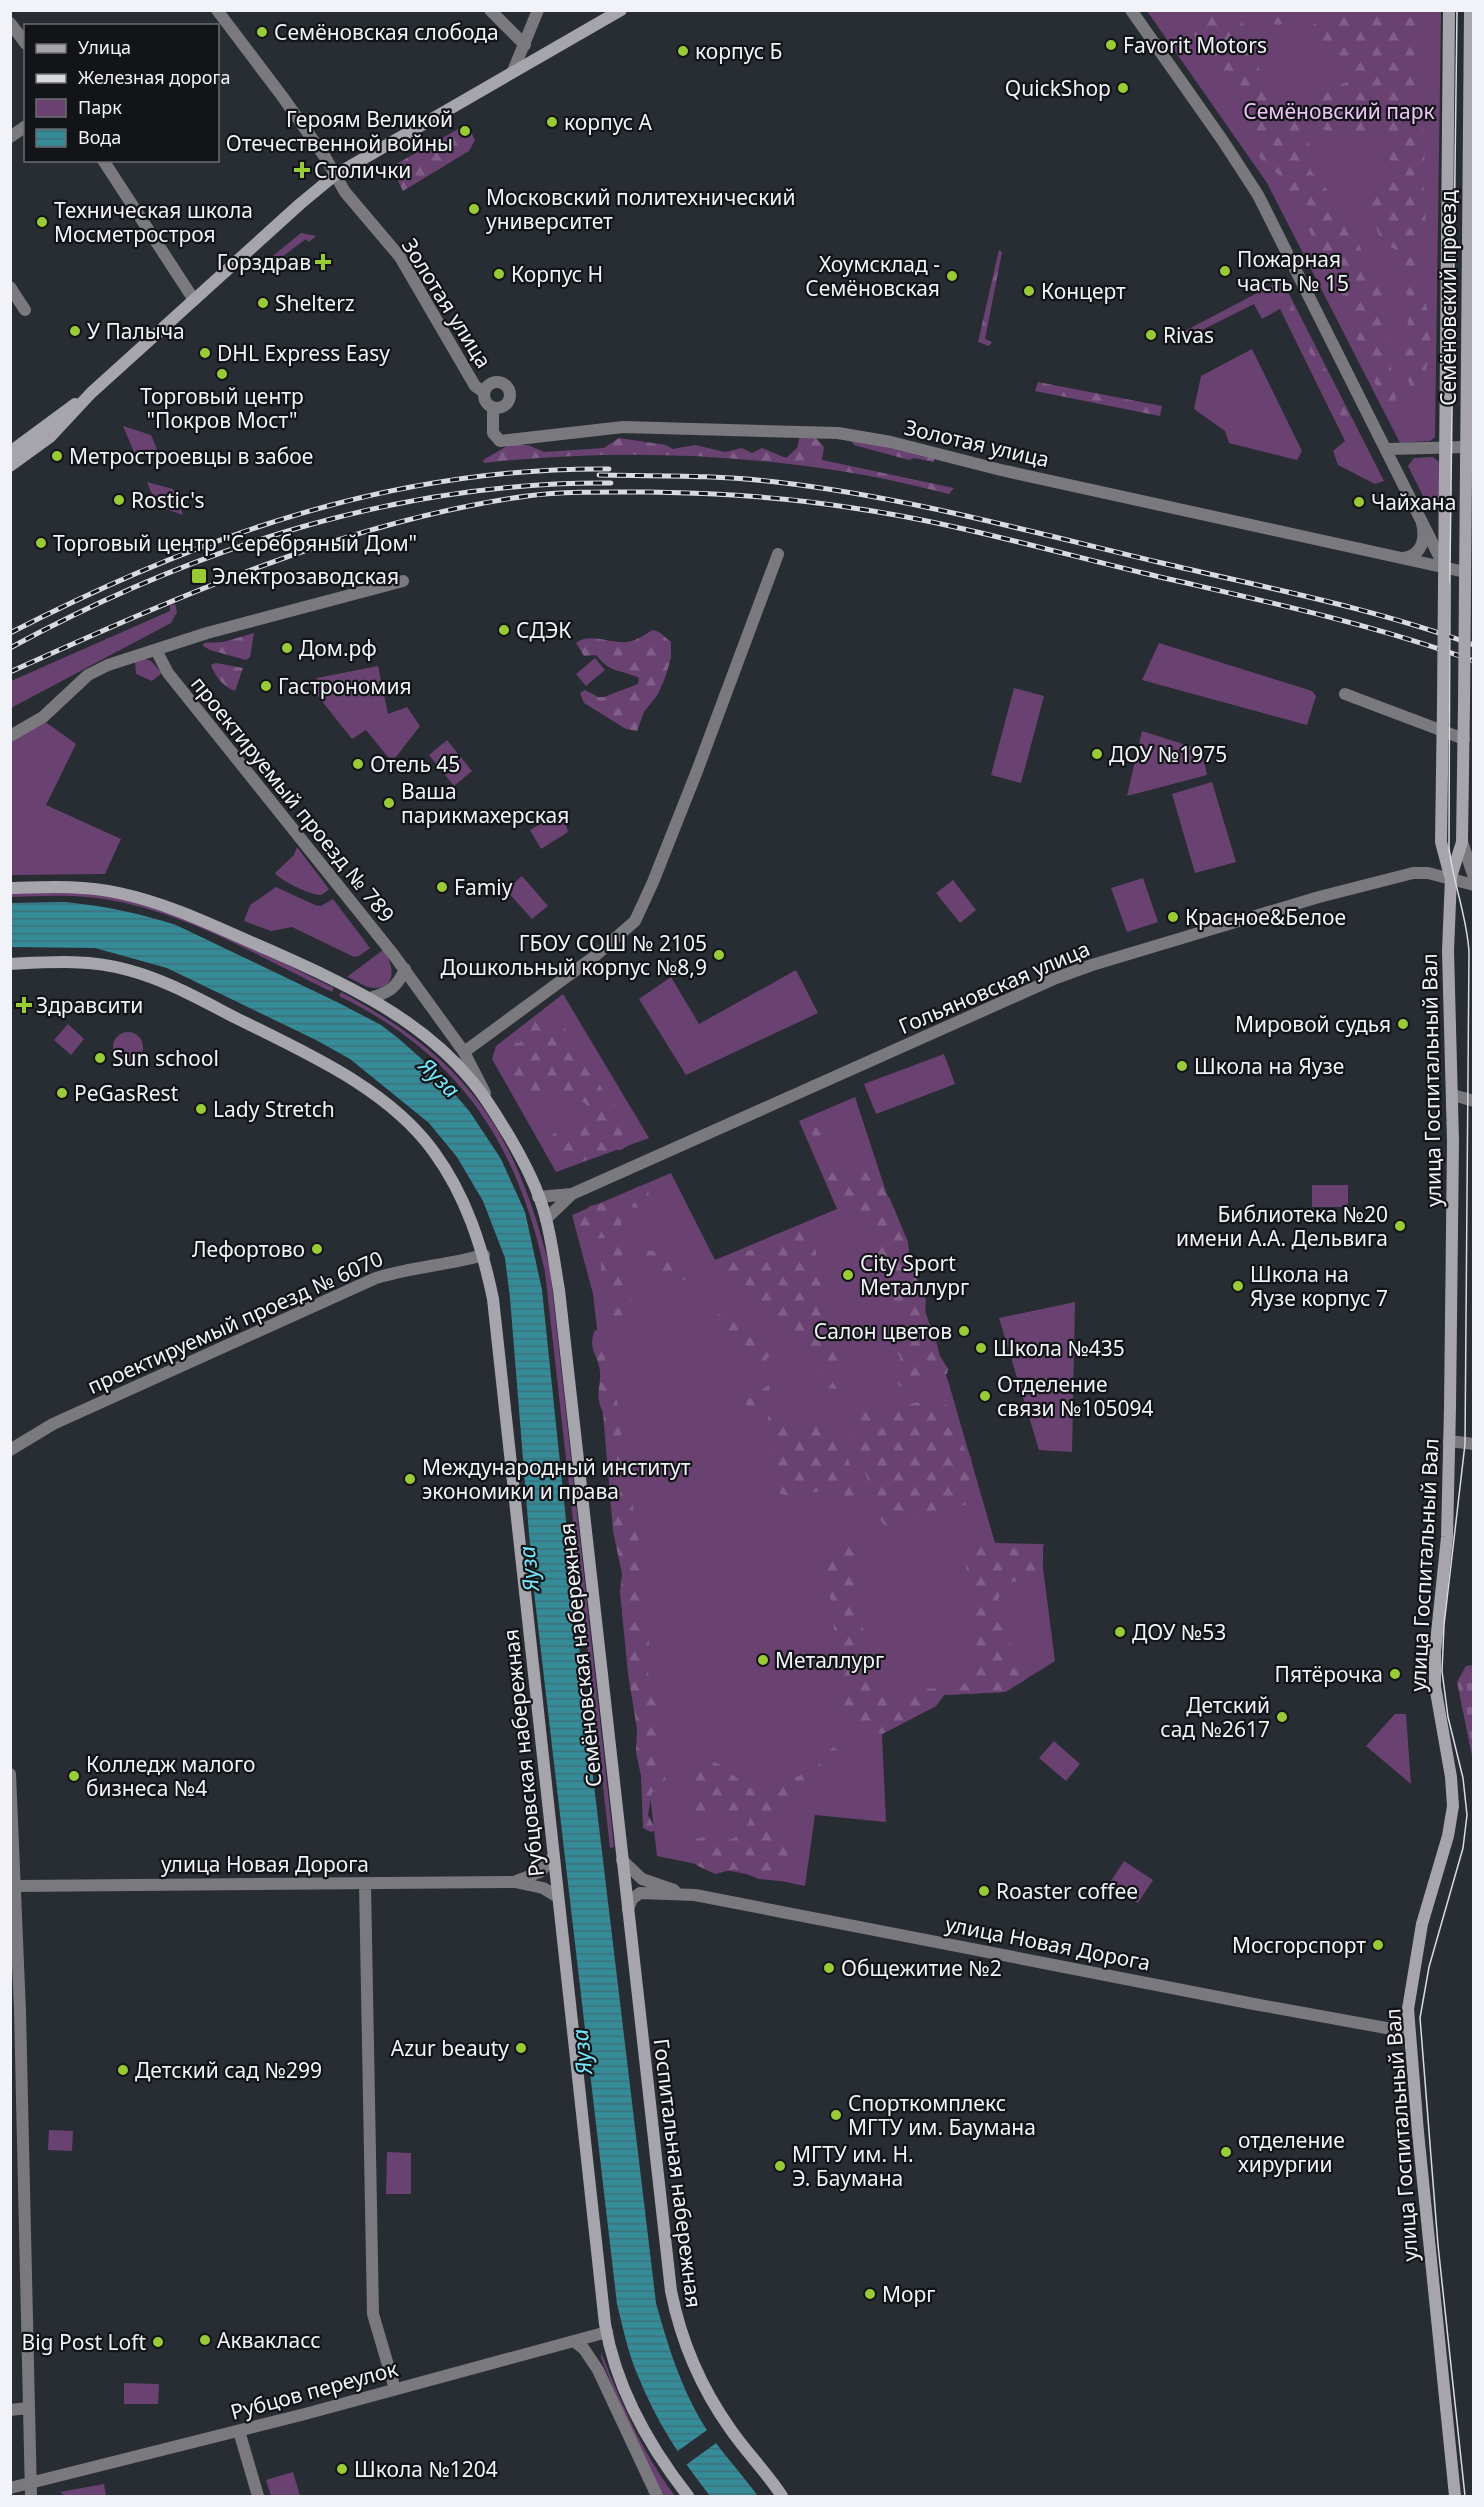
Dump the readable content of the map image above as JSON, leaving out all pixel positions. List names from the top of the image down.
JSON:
{
  "streets": {
    "main road": [
      "Семёновский проезд",
      "улица Госпитальный Вал",
      "Семёновская набережная",
      "Рубцовская набережная",
      "Госпитальная набережная"
    ],
    "street": [
      "Золотая улица",
      "проектируемый проезд № 789",
      "Гольяновская улица",
      "проектируемый проезд № 6070",
      "улица Новая Дорога",
      "Рубцов переулок"
    ]
  },
  "crossings": [
    ["Семёновский проезд", "Золотая улица"],
    ["Семёновский проезд", "улица Госпитальный Вал"],
    ["проектируемый проезд № 789", "Семёновская набережная"],
    ["Гольяновская улица", "улица Госпитальный Вал"],
    ["Гольяновская улица", "Семёновская набережная"],
    ["улица Госпитальный Вал", "улица Новая Дорога"],
    ["проектируемый проезд № 6070", "Рубцовская набережная"],
    ["Семёновская набережная", "улица Новая Дорога"],
    ["Семёновская набережная", "Госпитальная набережная"],
    ["Рубцовская набережная", "улица Новая Дорога"],
    ["Рубцовская набережная", "Рубцов переулок"],
    ["улица Новая Дорога", "Госпитальная набережная"]
  ],
  "water": ["Яуза"],
  "parks": ["Семёновский парк"],
  "places": {
    "other": [
      "Семёновская слобода",
      "Favorit Motors",
      "корпус Б",
      "QuickShop",
      "корпус А",
      "Героям Великой Отечественной войны",
      "Московский политехнический университет",
      "Техническая школа Мосметростроя",
      "Пожарная часть № 15",
      "Корпус Н",
      "Хоумсклад - Семёновская",
      "Концерт",
      "Shelterz",
      "У Палыча",
      "Rivas",
      "DHL Express Easy",
      "Торговый центр \"Покров Мост\"",
      "Метростроевцы в забое",
      "Rostic's",
      "Чайхана",
      "Торговый центр \"Серебряный Дом\"",
      "СДЭК",
      "Дом.рф",
      "Гастрономия",
      "ДОУ №1975",
      "Отель 45",
      "Ваша парикмахерская",
      "Famiy",
      "Красное&Белое",
      "ГБОУ СОШ № 2105 Дошкольный корпус №8,9",
      "Мировой судья",
      "Sun school",
      "Школа на Яузе",
      "PeGasRest",
      "Lady Stretch",
      "Библиотека №20 имени А.А. Дельвига",
      "Лефортово",
      "City Sport Металлург",
      "Школа на Яузе корпус 7",
      "Салон цветов",
      "Школа №435",
      "Отделение связи №105094",
      "Международный институт экономики и права",
      "ДОУ №53",
      "Металлург",
      "Пятёрочка",
      "Детский сад №2617",
      "Колледж малого бизнеса №4",
      "Roaster coffee",
      "Мосгорспорт",
      "Общежитие №2",
      "Azur beauty",
      "Детский сад №299",
      "Спорткомплекс МГТУ им. Баумана",
      "отделение хирургии",
      "МГТУ им. Н. Э. Баумана",
      "Морг",
      "Аквакласс",
      "Big Post Loft",
      "Школа №1204"
    ],
    "health": ["Столички", "Горздрав", "Здравсити"],
    "transit": ["Электрозаводская"]
  },
  "legend": [
    "Улица",
    "Железная дорога",
    "Парк",
    "Вода"
  ]
}
